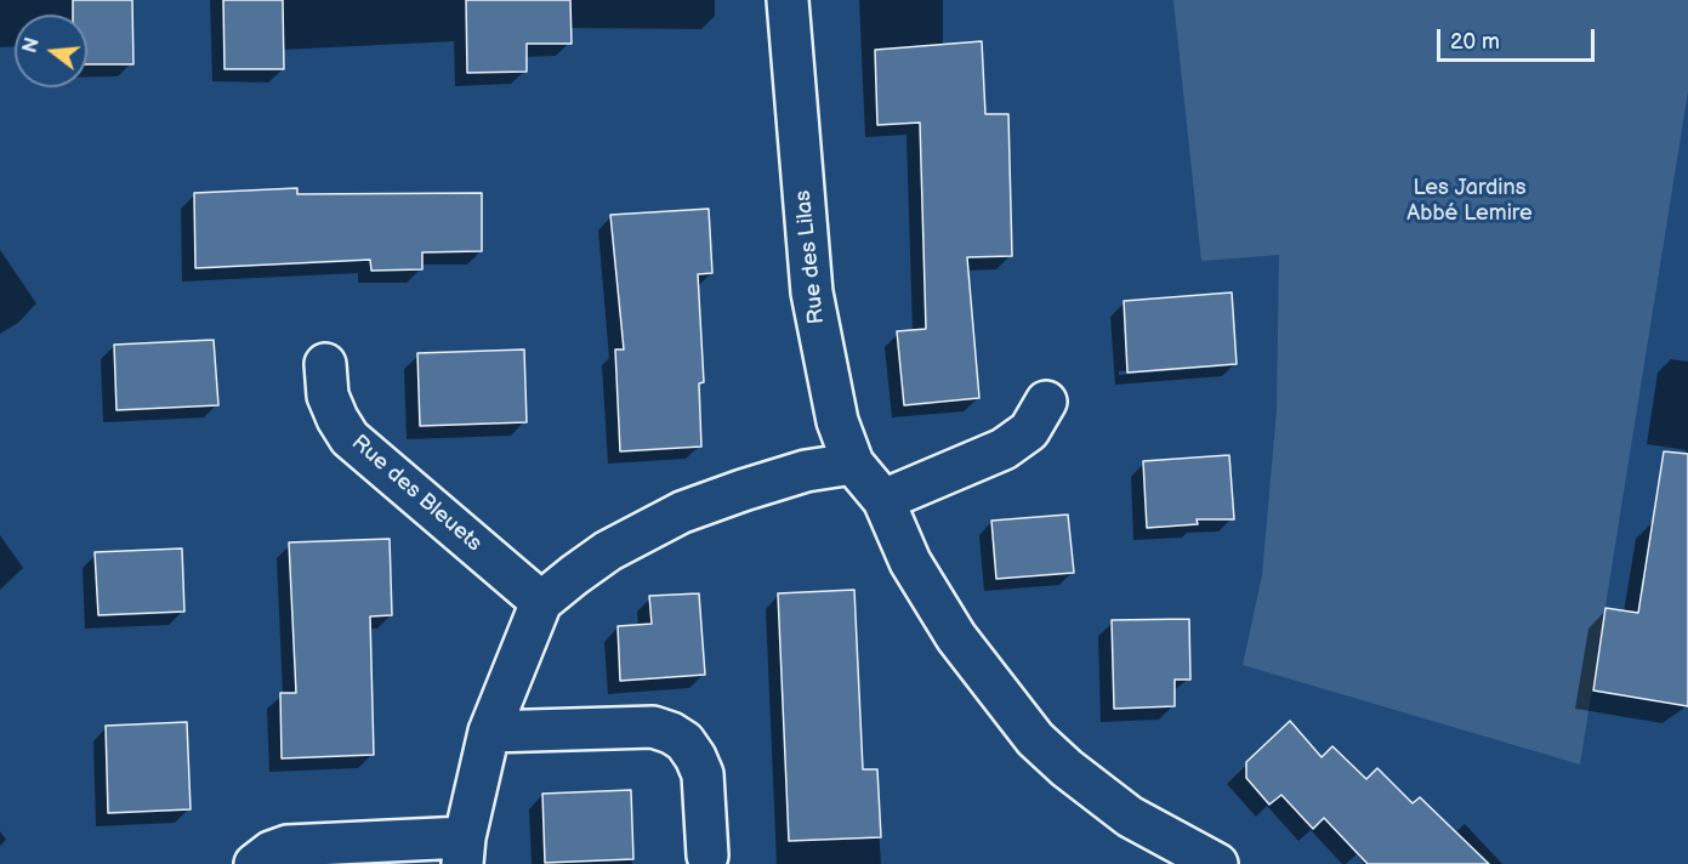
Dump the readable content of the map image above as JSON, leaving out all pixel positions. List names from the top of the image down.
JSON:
{
  "streets": {
    "street": ["Rue des Lilas", "Rue des Bleuets"]
  },
  "parks": ["Les Jardins Abbé Lemire"],
  "scale_bar": "20 m",
  "north": "left"
}
